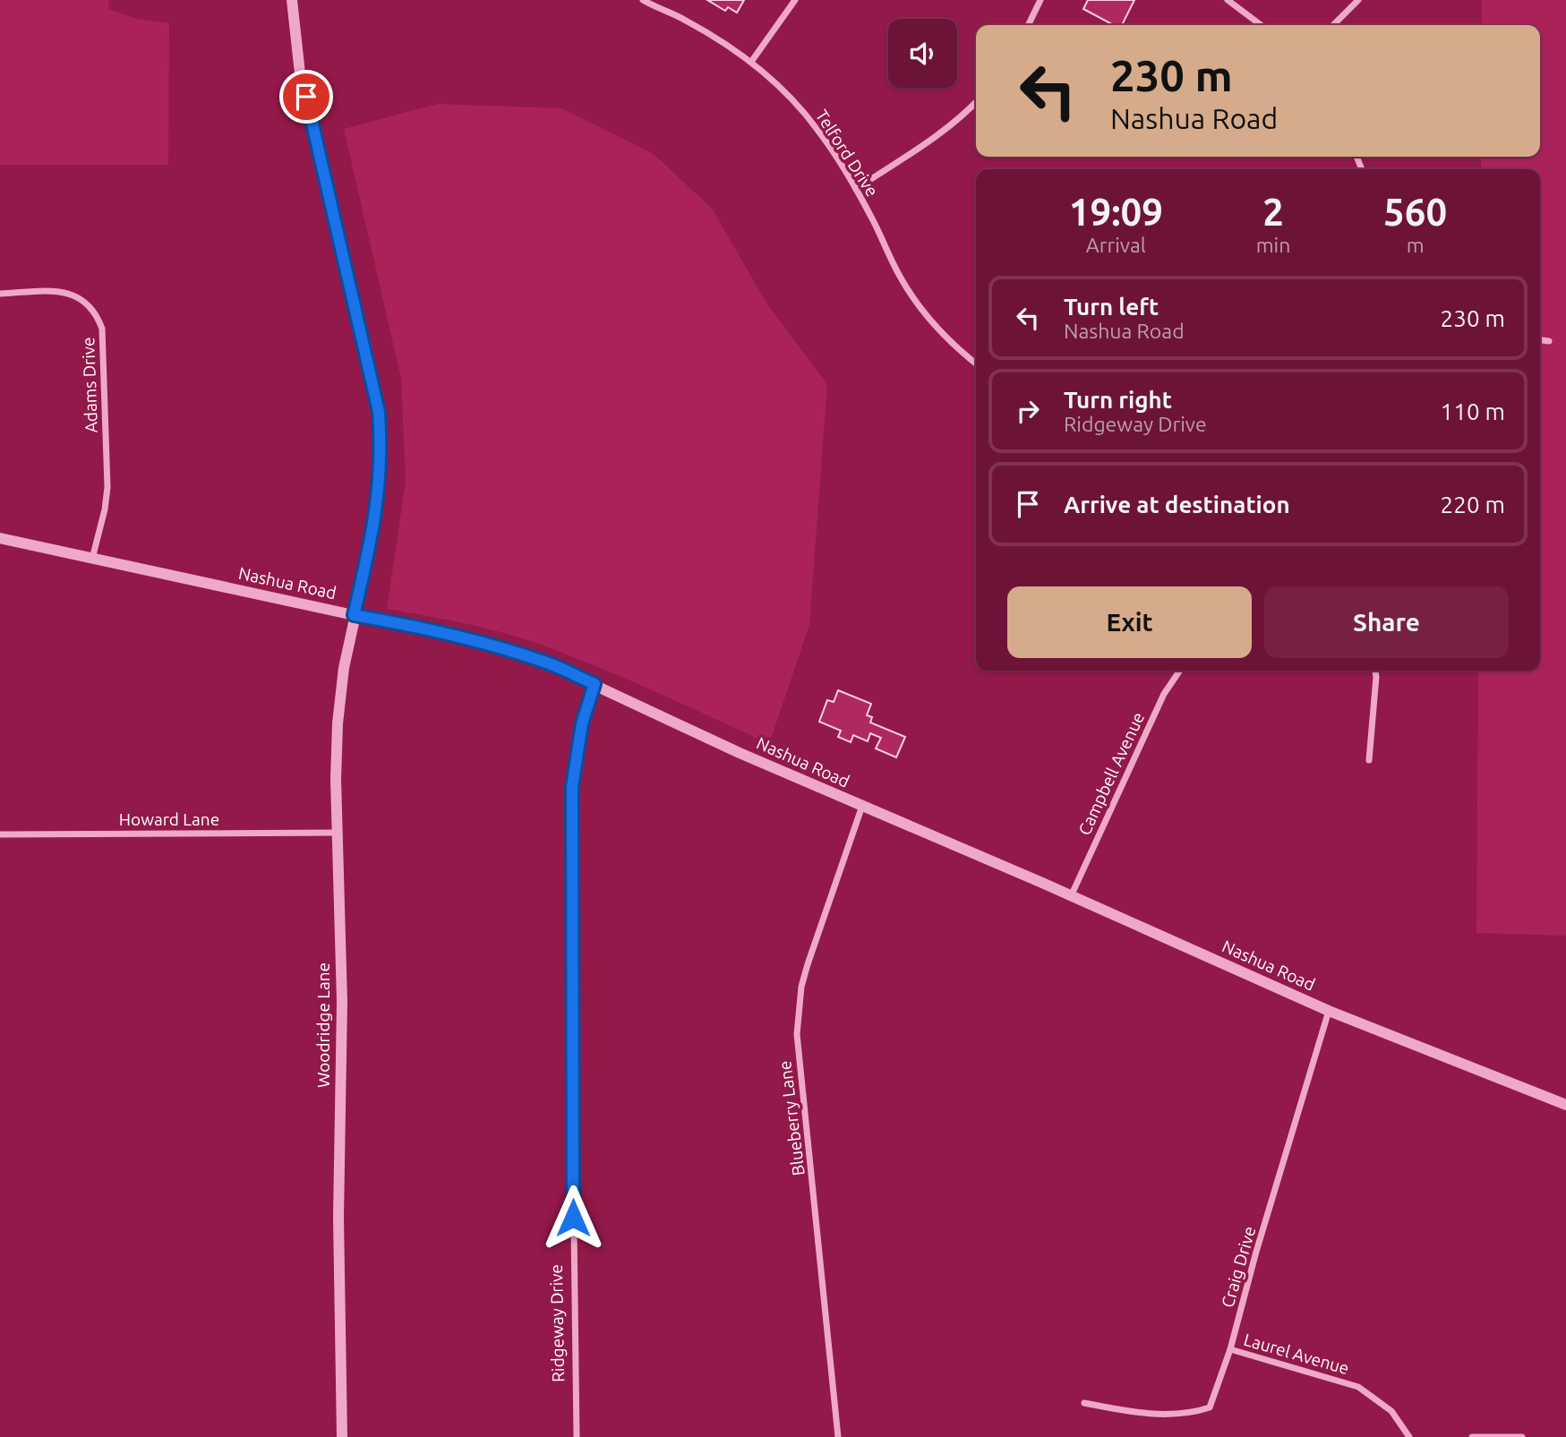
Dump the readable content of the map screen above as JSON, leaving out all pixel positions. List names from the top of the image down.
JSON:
{
  "streets": {
    "street": [
      "Telford Drive",
      "Adams Drive",
      "Nashua Road",
      "Campbell Avenue",
      "Howard Lane",
      "Woodridge Lane",
      "Blueberry Lane",
      "Craig Drive",
      "Ridgeway Drive",
      "Laurel Avenue"
    ]
  },
  "crossings": [
    ["Adams Drive", "Nashua Road"],
    ["Nashua Road", "Campbell Avenue"],
    ["Nashua Road", "Woodridge Lane"],
    ["Nashua Road", "Blueberry Lane"],
    ["Nashua Road", "Craig Drive"],
    ["Nashua Road", "Ridgeway Drive"],
    ["Howard Lane", "Woodridge Lane"],
    ["Craig Drive", "Laurel Avenue"]
  ],
  "page": {
    "turn": ["230 m", "Nashua Road"],
    "eta": [
      "19:09",
      "Arrival",
      "2",
      "min",
      "560",
      "m"
    ],
    "list": [
      {
        "name": "Turn left",
        "note": "Nashua Road",
        "value": "230 m"
      },
      {
        "name": "Turn right",
        "note": "Ridgeway Drive",
        "value": "110 m"
      },
      {
        "name": "Arrive at destination",
        "value": "220 m"
      }
    ],
    "buttons": ["Exit", "Share"]
  }
}
